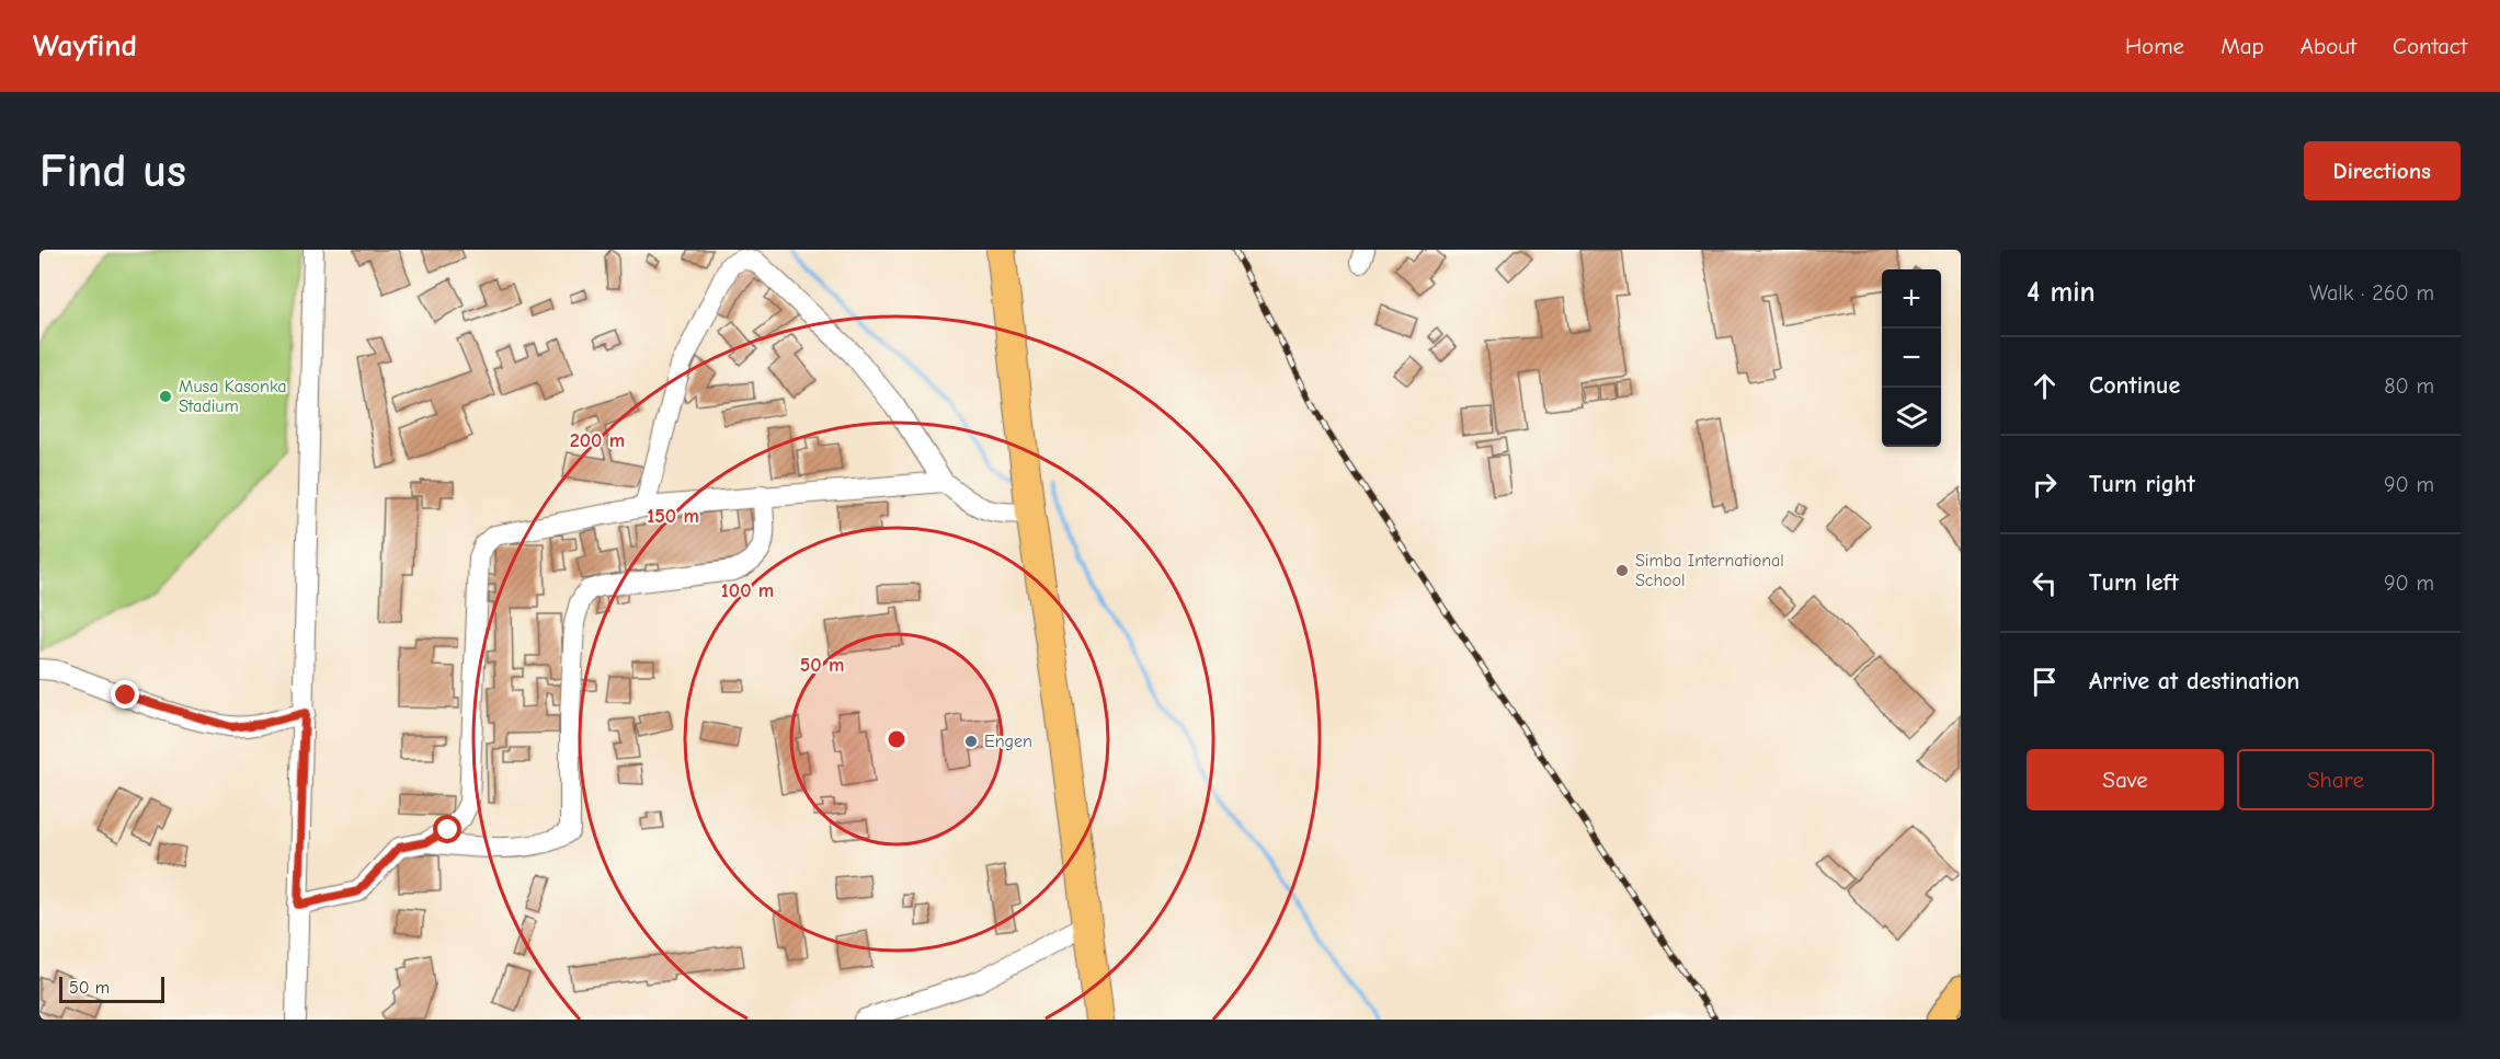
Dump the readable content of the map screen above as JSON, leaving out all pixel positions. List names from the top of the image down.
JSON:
{
  "places": ["Musa Kasonka Stadium", "Simba International School", "Engen"],
  "scale_bar": "50 m",
  "page": {
    "header": "Wayfind",
    "nav": [
      "Home",
      "Map",
      "About",
      "Contact"
    ],
    "buttons": [
      "Directions",
      ["Save", "Share"]
    ],
    "title": "Find us",
    "heading": ["4 min", "Walk · 260 m"],
    "map_buttons": ["+", "−"],
    "list": [
      ["Continue", "80 m"],
      ["Turn right", "90 m"],
      ["Turn left", "90 m"],
      "Arrive at destination"
    ],
    "scale": "50 m"
  },
  "rings": [
    "200 m",
    "150 m",
    "100 m",
    "50 m"
  ]
}
